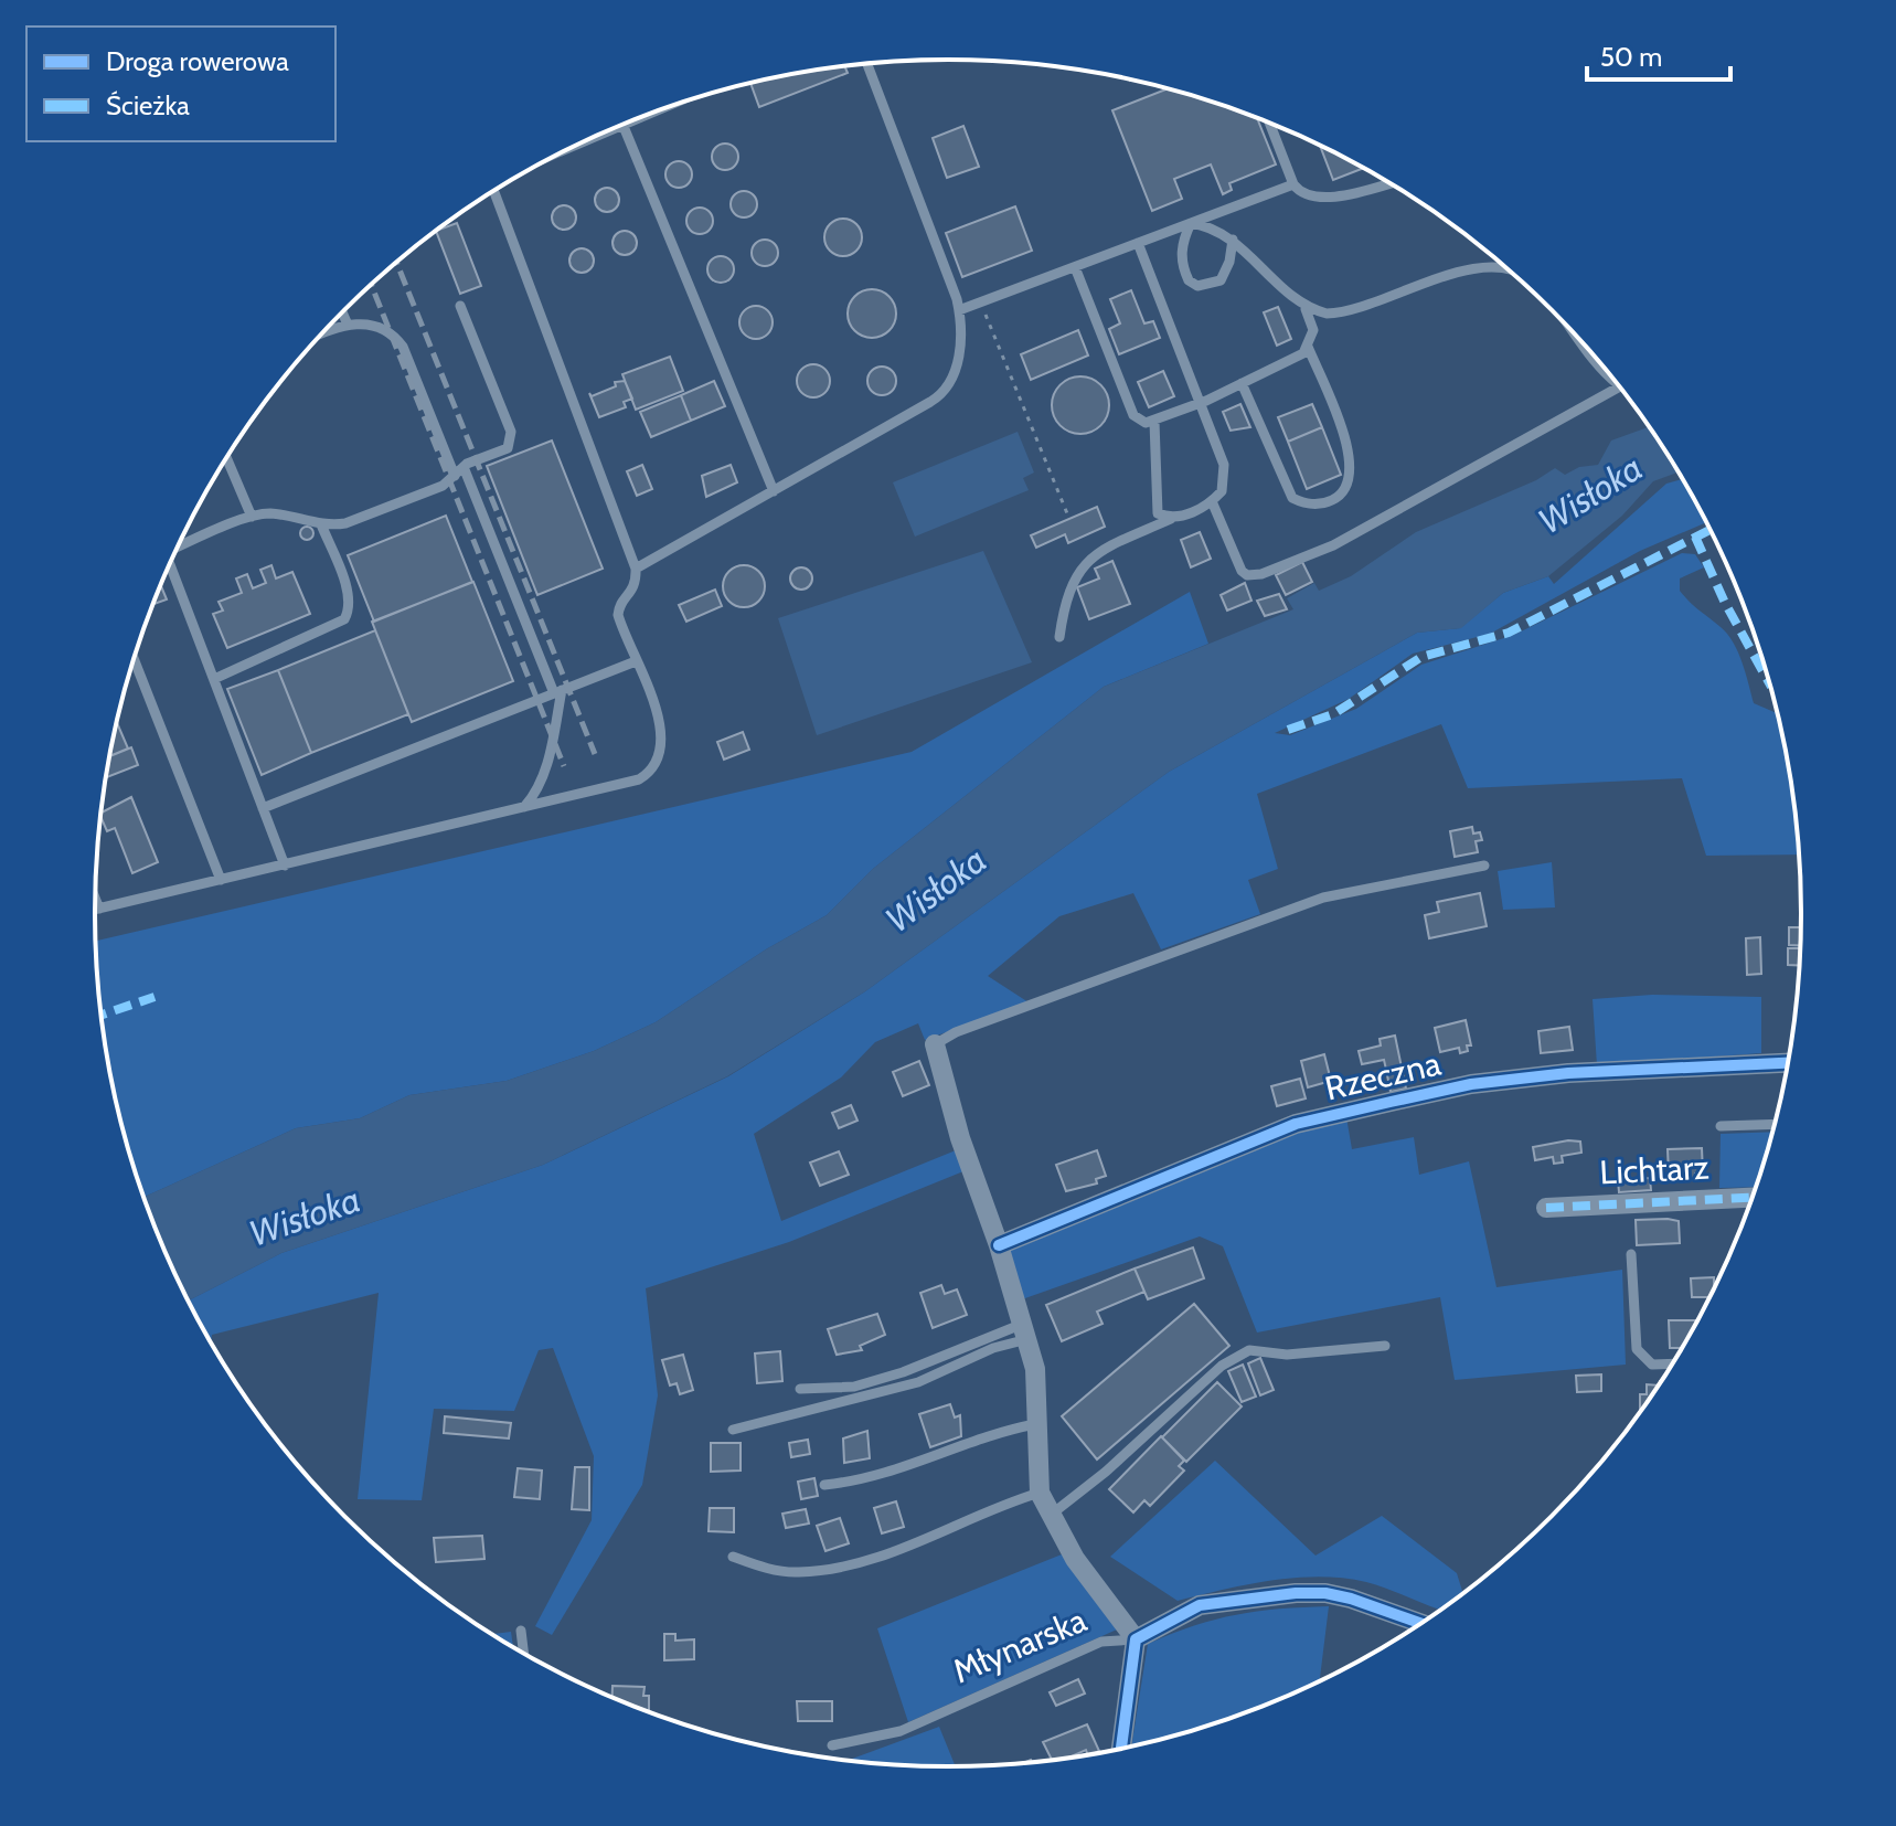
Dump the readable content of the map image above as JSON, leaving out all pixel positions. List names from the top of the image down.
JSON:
{
  "streets": {
    "street": ["Rzeczna", "Lichtarz", "Młynarska"]
  },
  "water": ["Wisłoka"],
  "legend": ["Droga rowerowa", "Ścieżka"],
  "scale_bar": "50 m"
}
